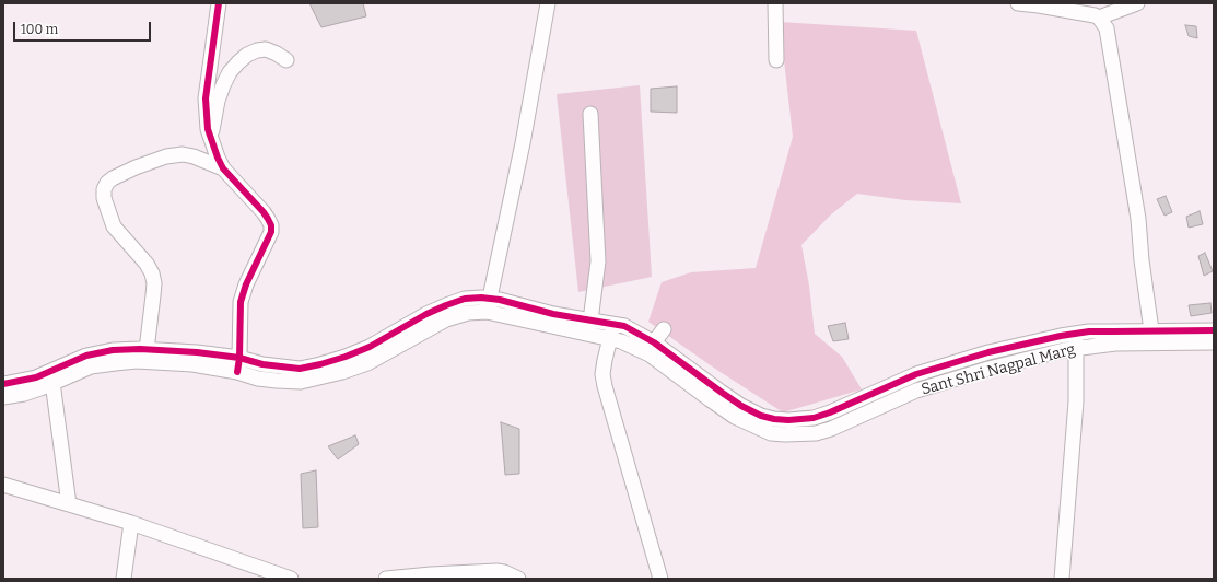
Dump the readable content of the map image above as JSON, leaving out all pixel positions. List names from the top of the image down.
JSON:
{
  "streets": {
    "street": ["Sant Shri Nagpal Marg"]
  },
  "scale_bar": "100 m"
}
